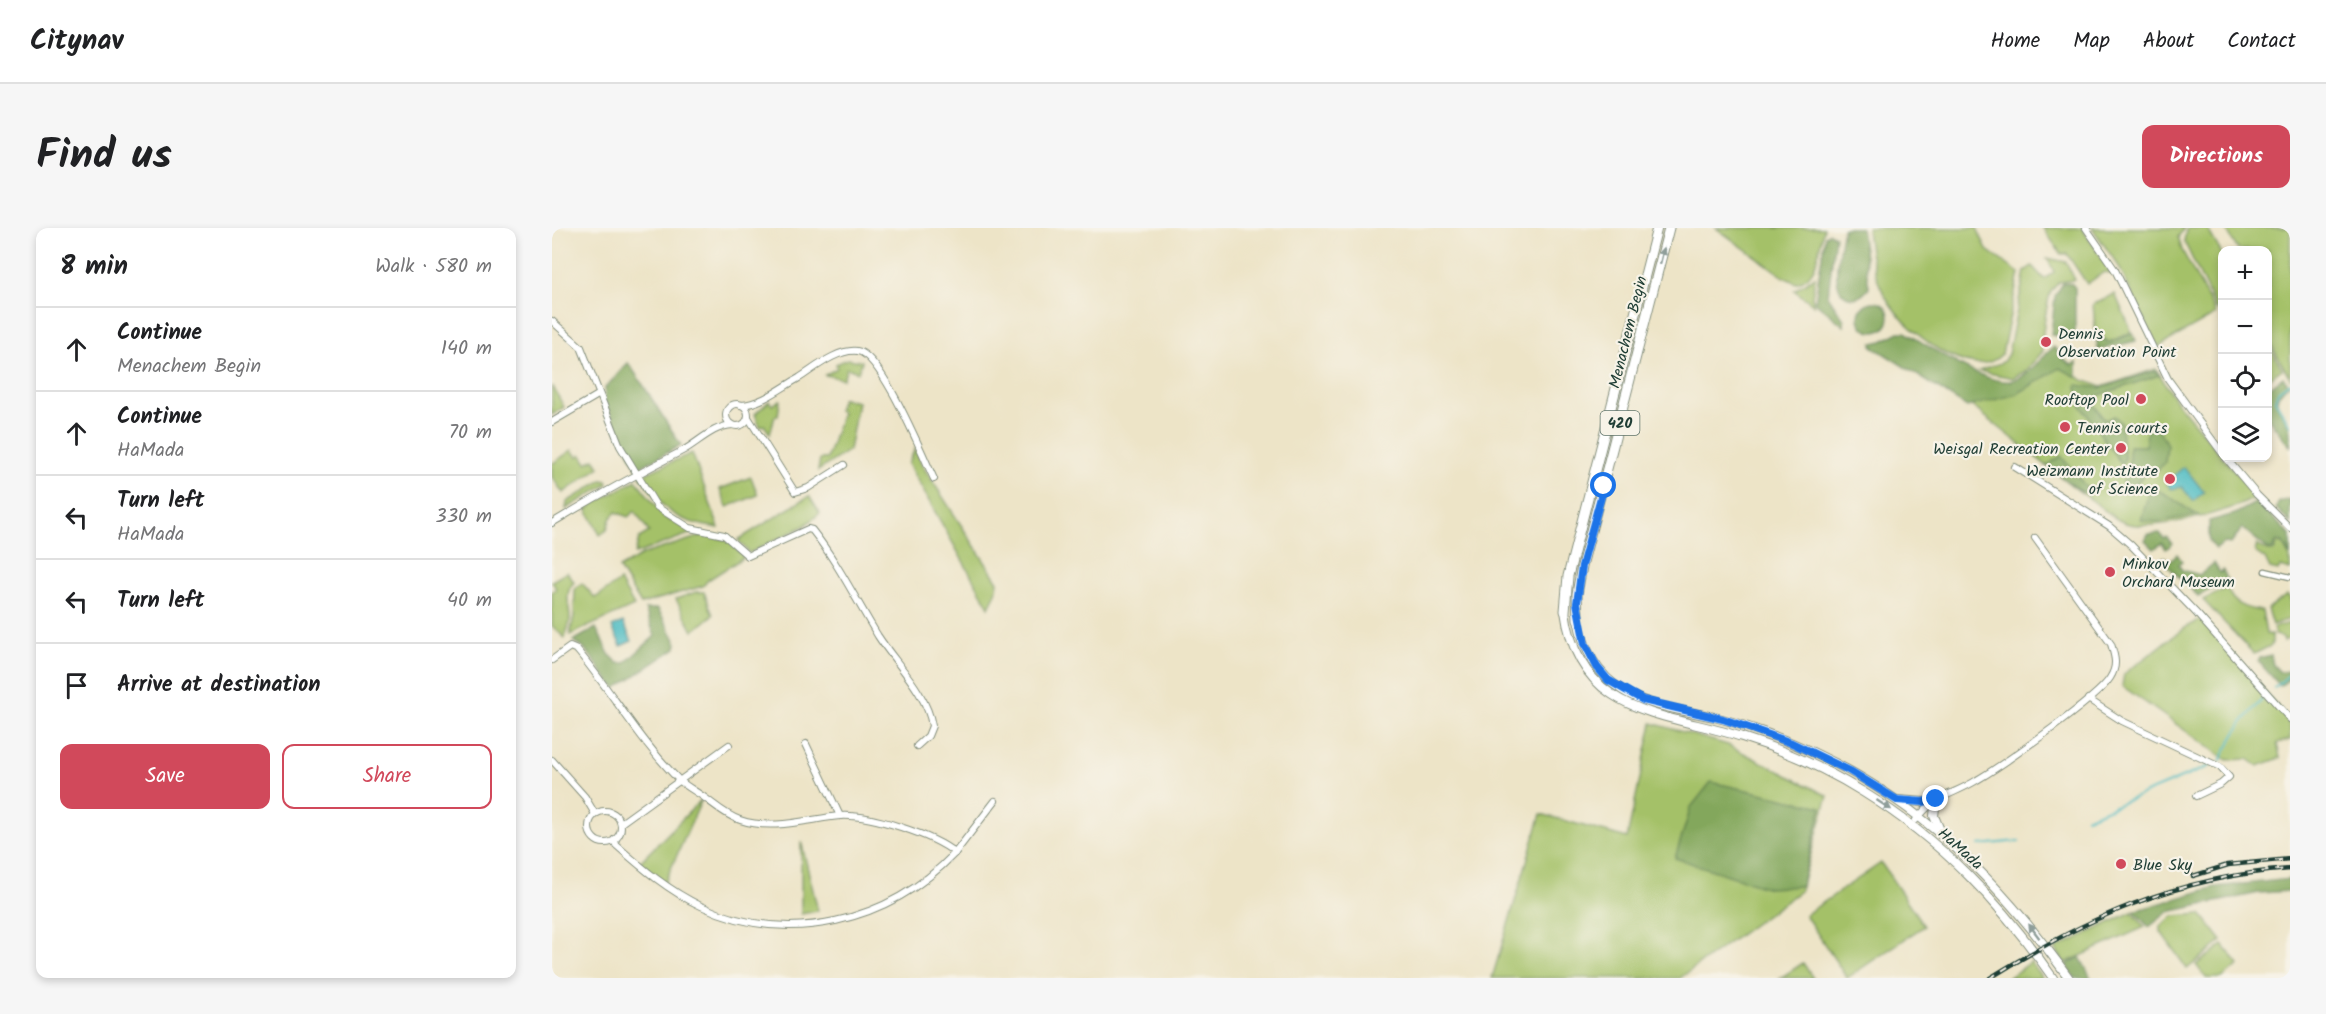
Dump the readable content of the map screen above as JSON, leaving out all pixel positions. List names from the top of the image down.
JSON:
{
  "streets": {
    "main road": ["Menachem Begin", "420", "HaMada"]
  },
  "crossings": [
    ["Menachem Begin", "HaMada"]
  ],
  "places": [
    "Dennis Observation Point",
    "Rooftop Pool",
    "Tennis courts",
    "Weisgal Recreation Center",
    "Weizmann Institute of Science",
    "Minkov Orchard Museum",
    "Blue Sky"
  ],
  "page": {
    "header": "Citynav",
    "nav": [
      "Home",
      "Map",
      "About",
      "Contact"
    ],
    "title": "Find us",
    "buttons": [
      "Directions",
      ["Save", "Share"]
    ],
    "heading": ["8 min", "Walk · 580 m"],
    "map_buttons": ["+", "−"],
    "list": [
      ["Continue", "Menachem Begin", "140 m"],
      ["Continue", "HaMada", "70 m"],
      ["Turn left", "HaMada", "330 m"],
      ["Turn left", "40 m"],
      "Arrive at destination"
    ]
  }
}
